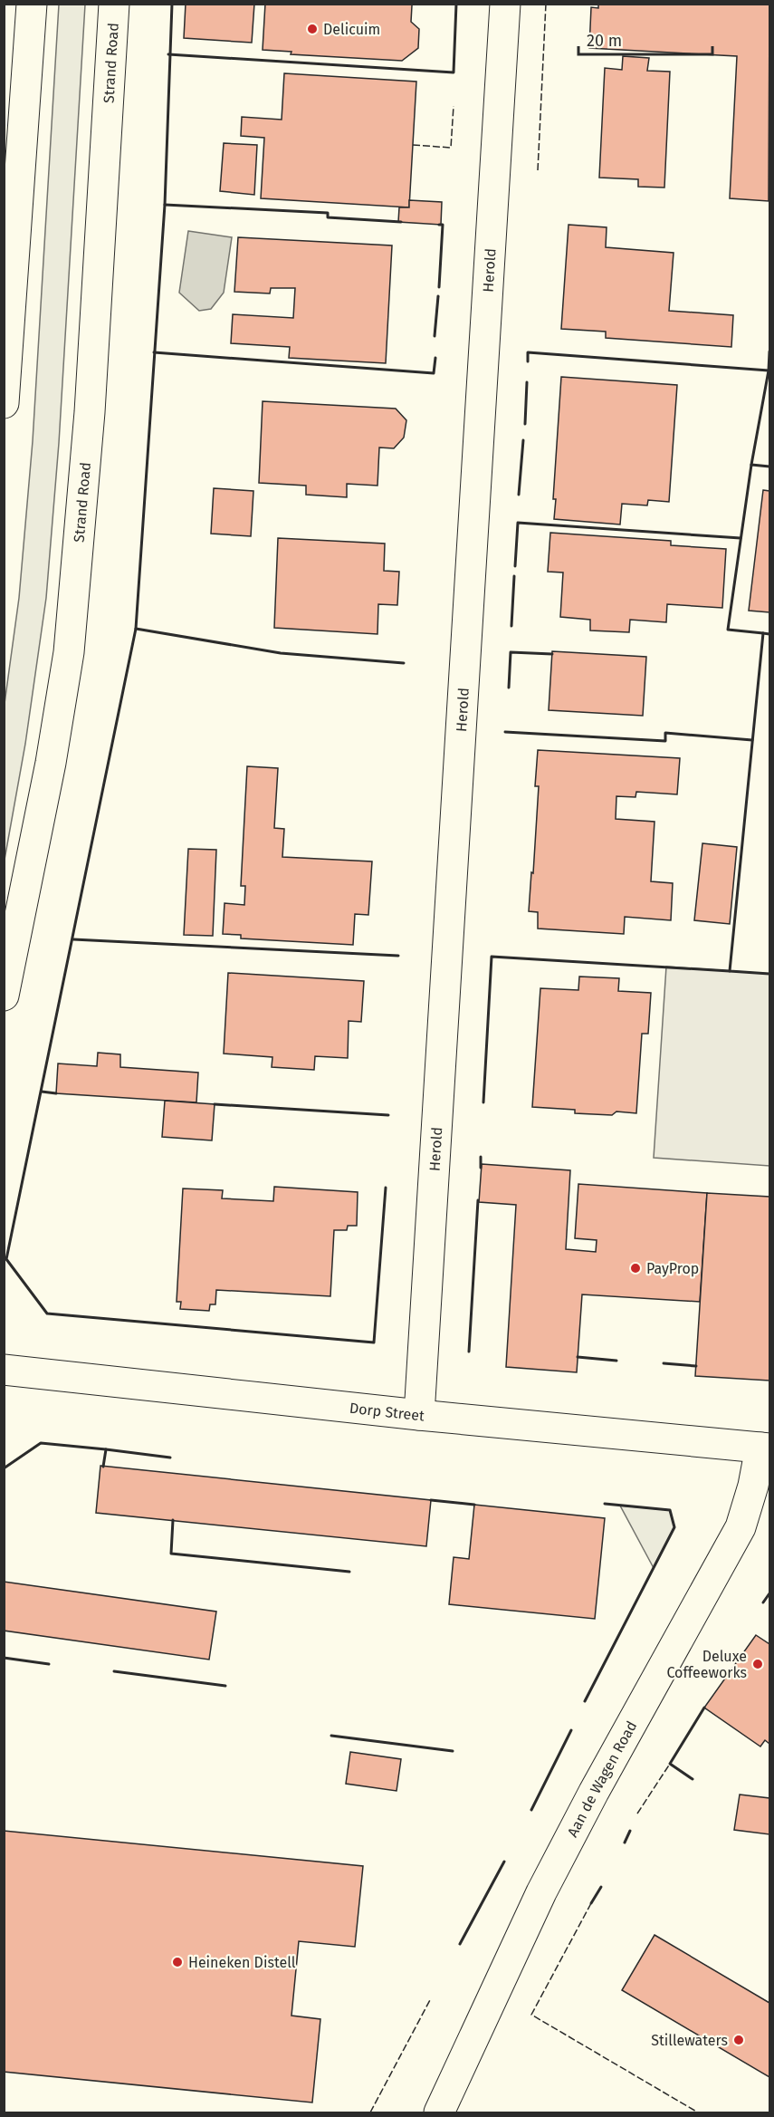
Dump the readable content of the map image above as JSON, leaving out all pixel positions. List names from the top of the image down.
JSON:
{
  "streets": {
    "street": [
      "Strand Road",
      "Herold",
      "Dorp Street",
      "Aan de Wagen Road"
    ]
  },
  "crossings": [
    ["Herold", "Dorp Street"],
    ["Dorp Street", "Aan de Wagen Road"]
  ],
  "places": [
    "Delicuim",
    "PayProp",
    "Deluxe Coffeeworks",
    "Heineken Distell",
    "Stillewaters"
  ],
  "scale_bar": "20 m"
}
